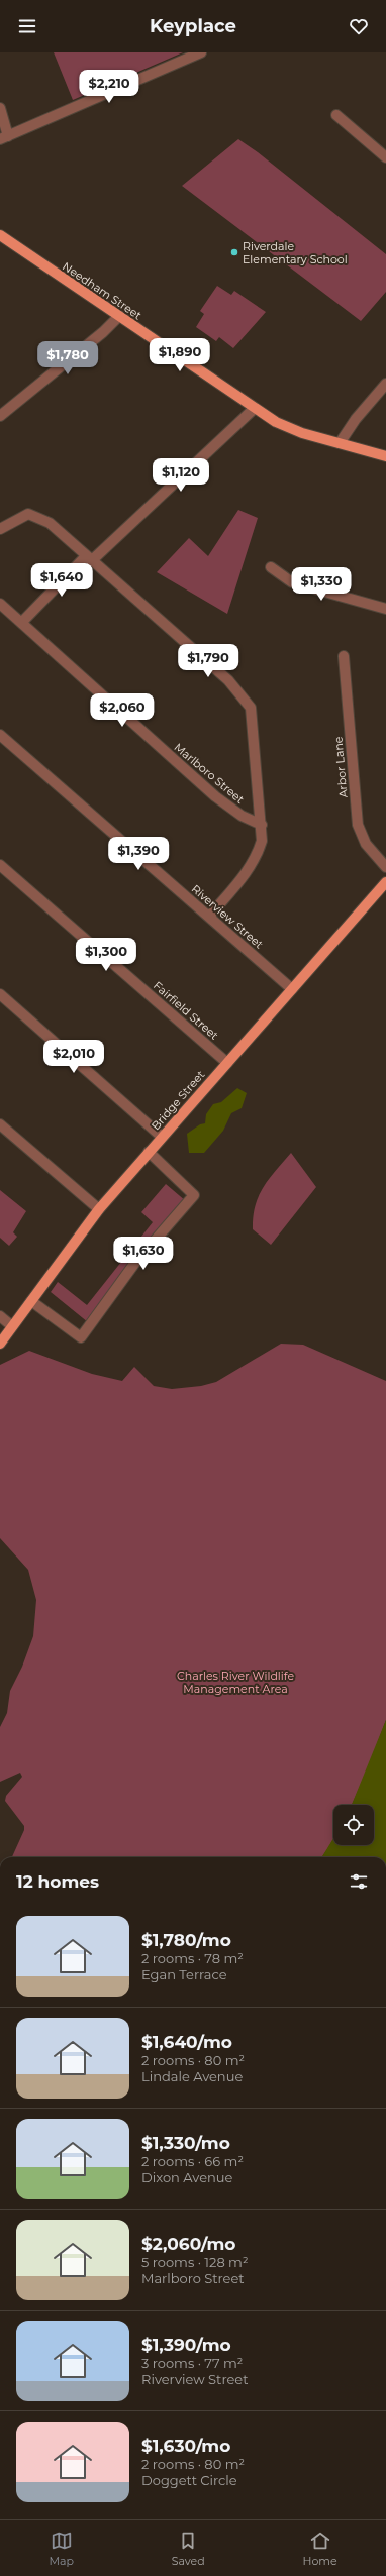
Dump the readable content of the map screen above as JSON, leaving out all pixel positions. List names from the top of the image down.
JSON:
{
  "streets": {
    "main road": ["Needham Street", "Bridge Street"],
    "street": [
      "Arbor Lane",
      "Marlboro Street",
      "Riverview Street",
      "Fairfield Street"
    ]
  },
  "crossings": [
    ["Riverview Street", "Bridge Street"],
    ["Fairfield Street", "Bridge Street"]
  ],
  "parks": ["Charles River Wildlife Management Area"],
  "places": ["Riverdale Elementary School"],
  "page": {
    "header": "Keyplace",
    "price": [
      "$2,210",
      "$1,890",
      "$1,780",
      "$1,120",
      "$1,640",
      "$1,330",
      "$1,790",
      "$2,060",
      "$1,390",
      "$1,300",
      "$2,010",
      "$1,630"
    ],
    "heading": "12 homes",
    "list": [
      {
        "name": "$1,780/mo",
        "note": "2 rooms · 78 m² · Egan Terrace"
      },
      {
        "name": "$1,640/mo",
        "note": "2 rooms · 80 m² · Lindale Avenue"
      },
      {
        "name": "$1,330/mo",
        "note": "2 rooms · 66 m² · Dixon Avenue"
      },
      {
        "name": "$2,060/mo",
        "note": "5 rooms · 128 m² · Marlboro Street"
      },
      {
        "name": "$1,390/mo",
        "note": "3 rooms · 77 m² · Riverview Street"
      },
      {
        "name": "$1,630/mo",
        "note": "2 rooms · 80 m² · Doggett Circle"
      }
    ],
    "tabs": ["Map", "Saved", "Home"]
  }
}
